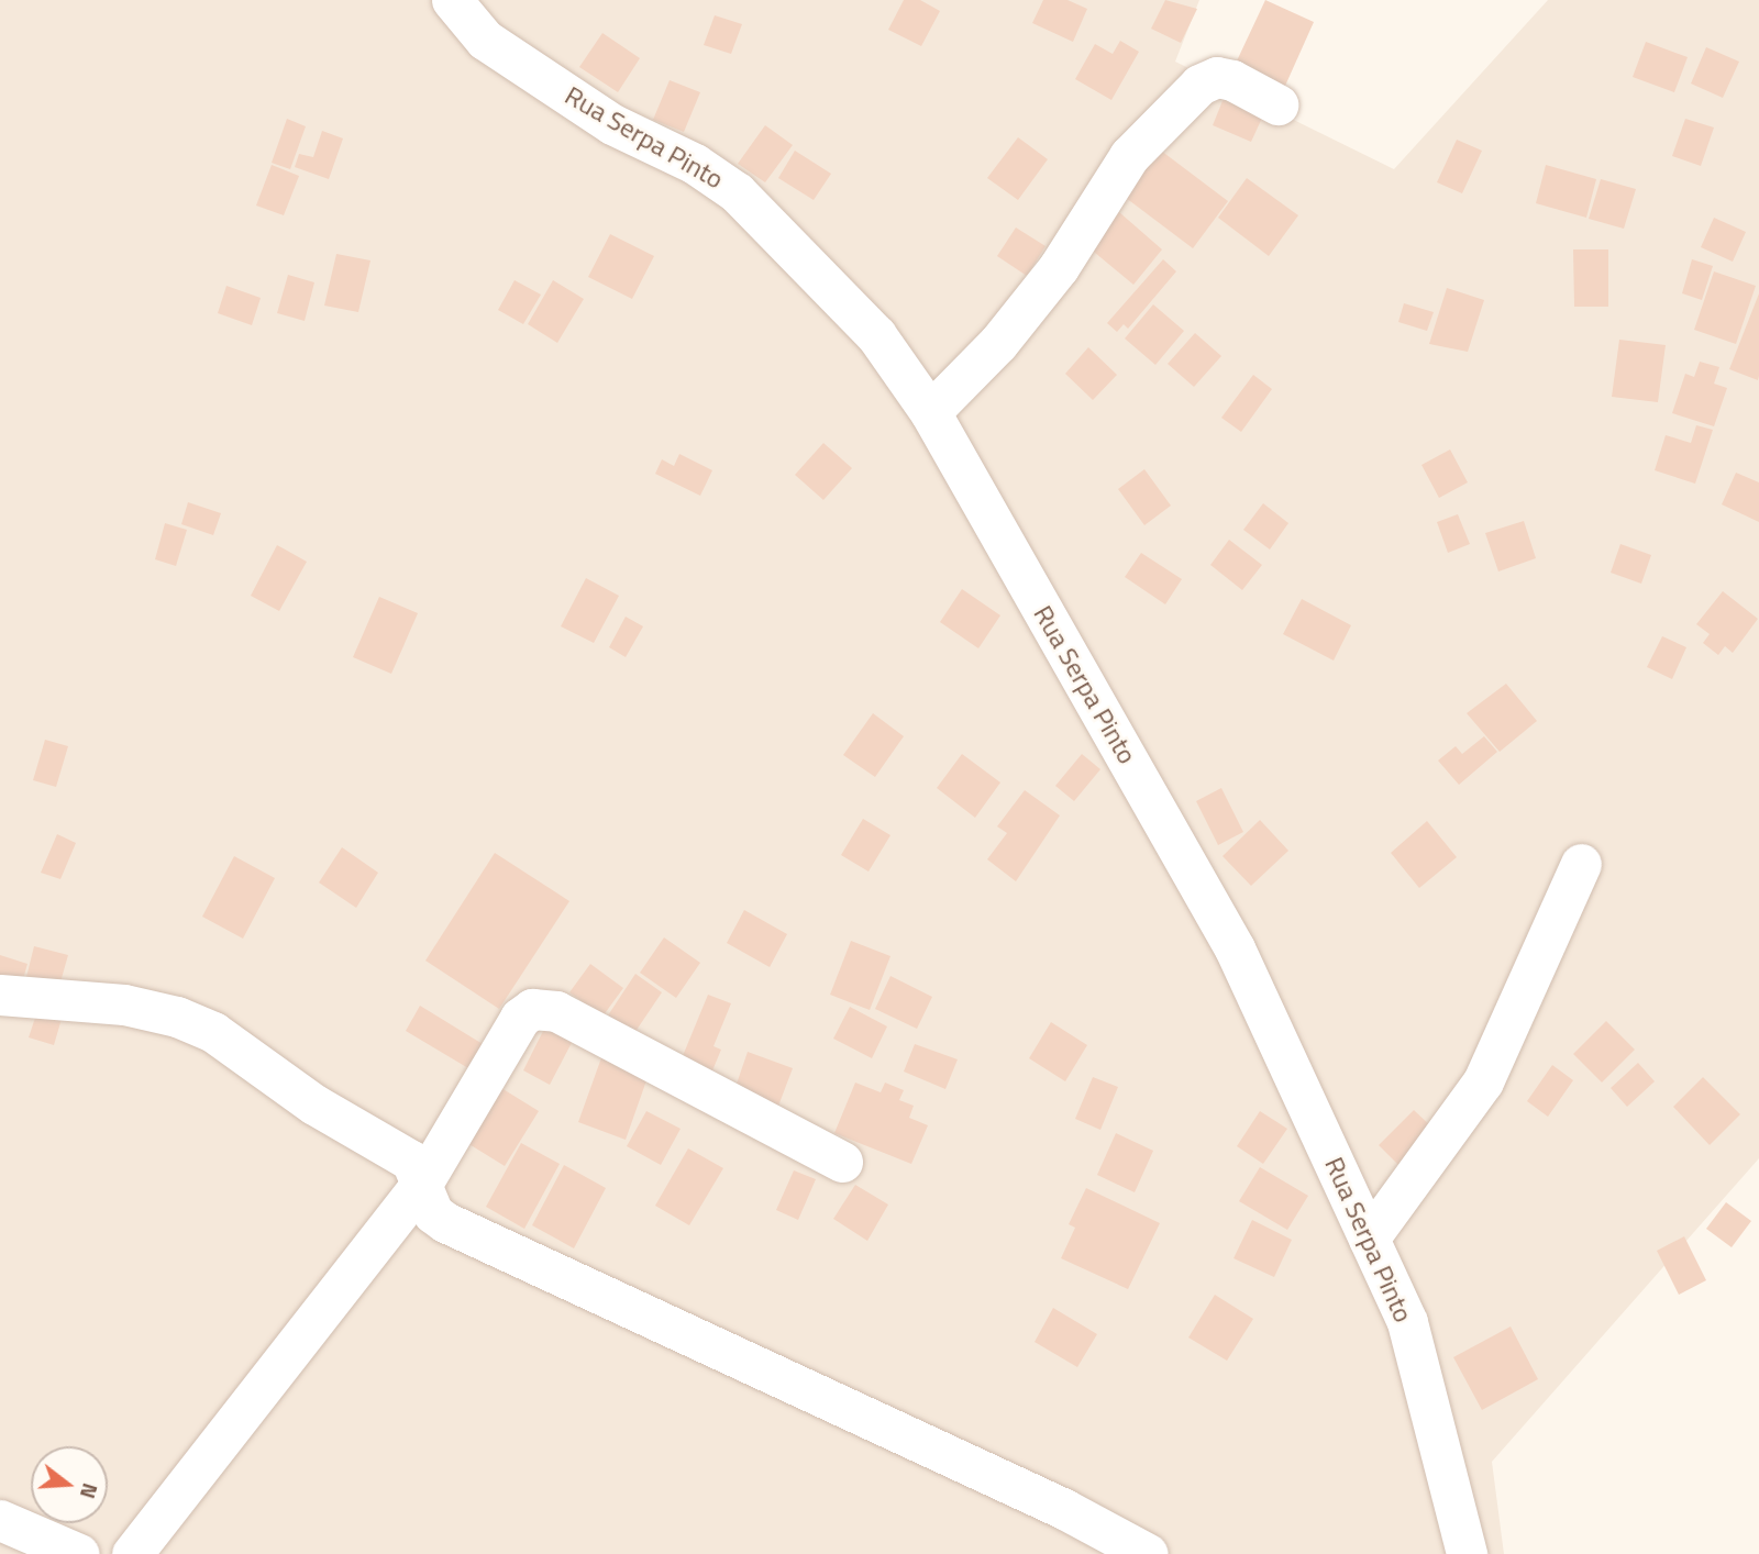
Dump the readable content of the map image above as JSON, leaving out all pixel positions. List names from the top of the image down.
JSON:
{
  "streets": {
    "street": ["Rua Serpa Pinto"]
  },
  "north": "right"
}
